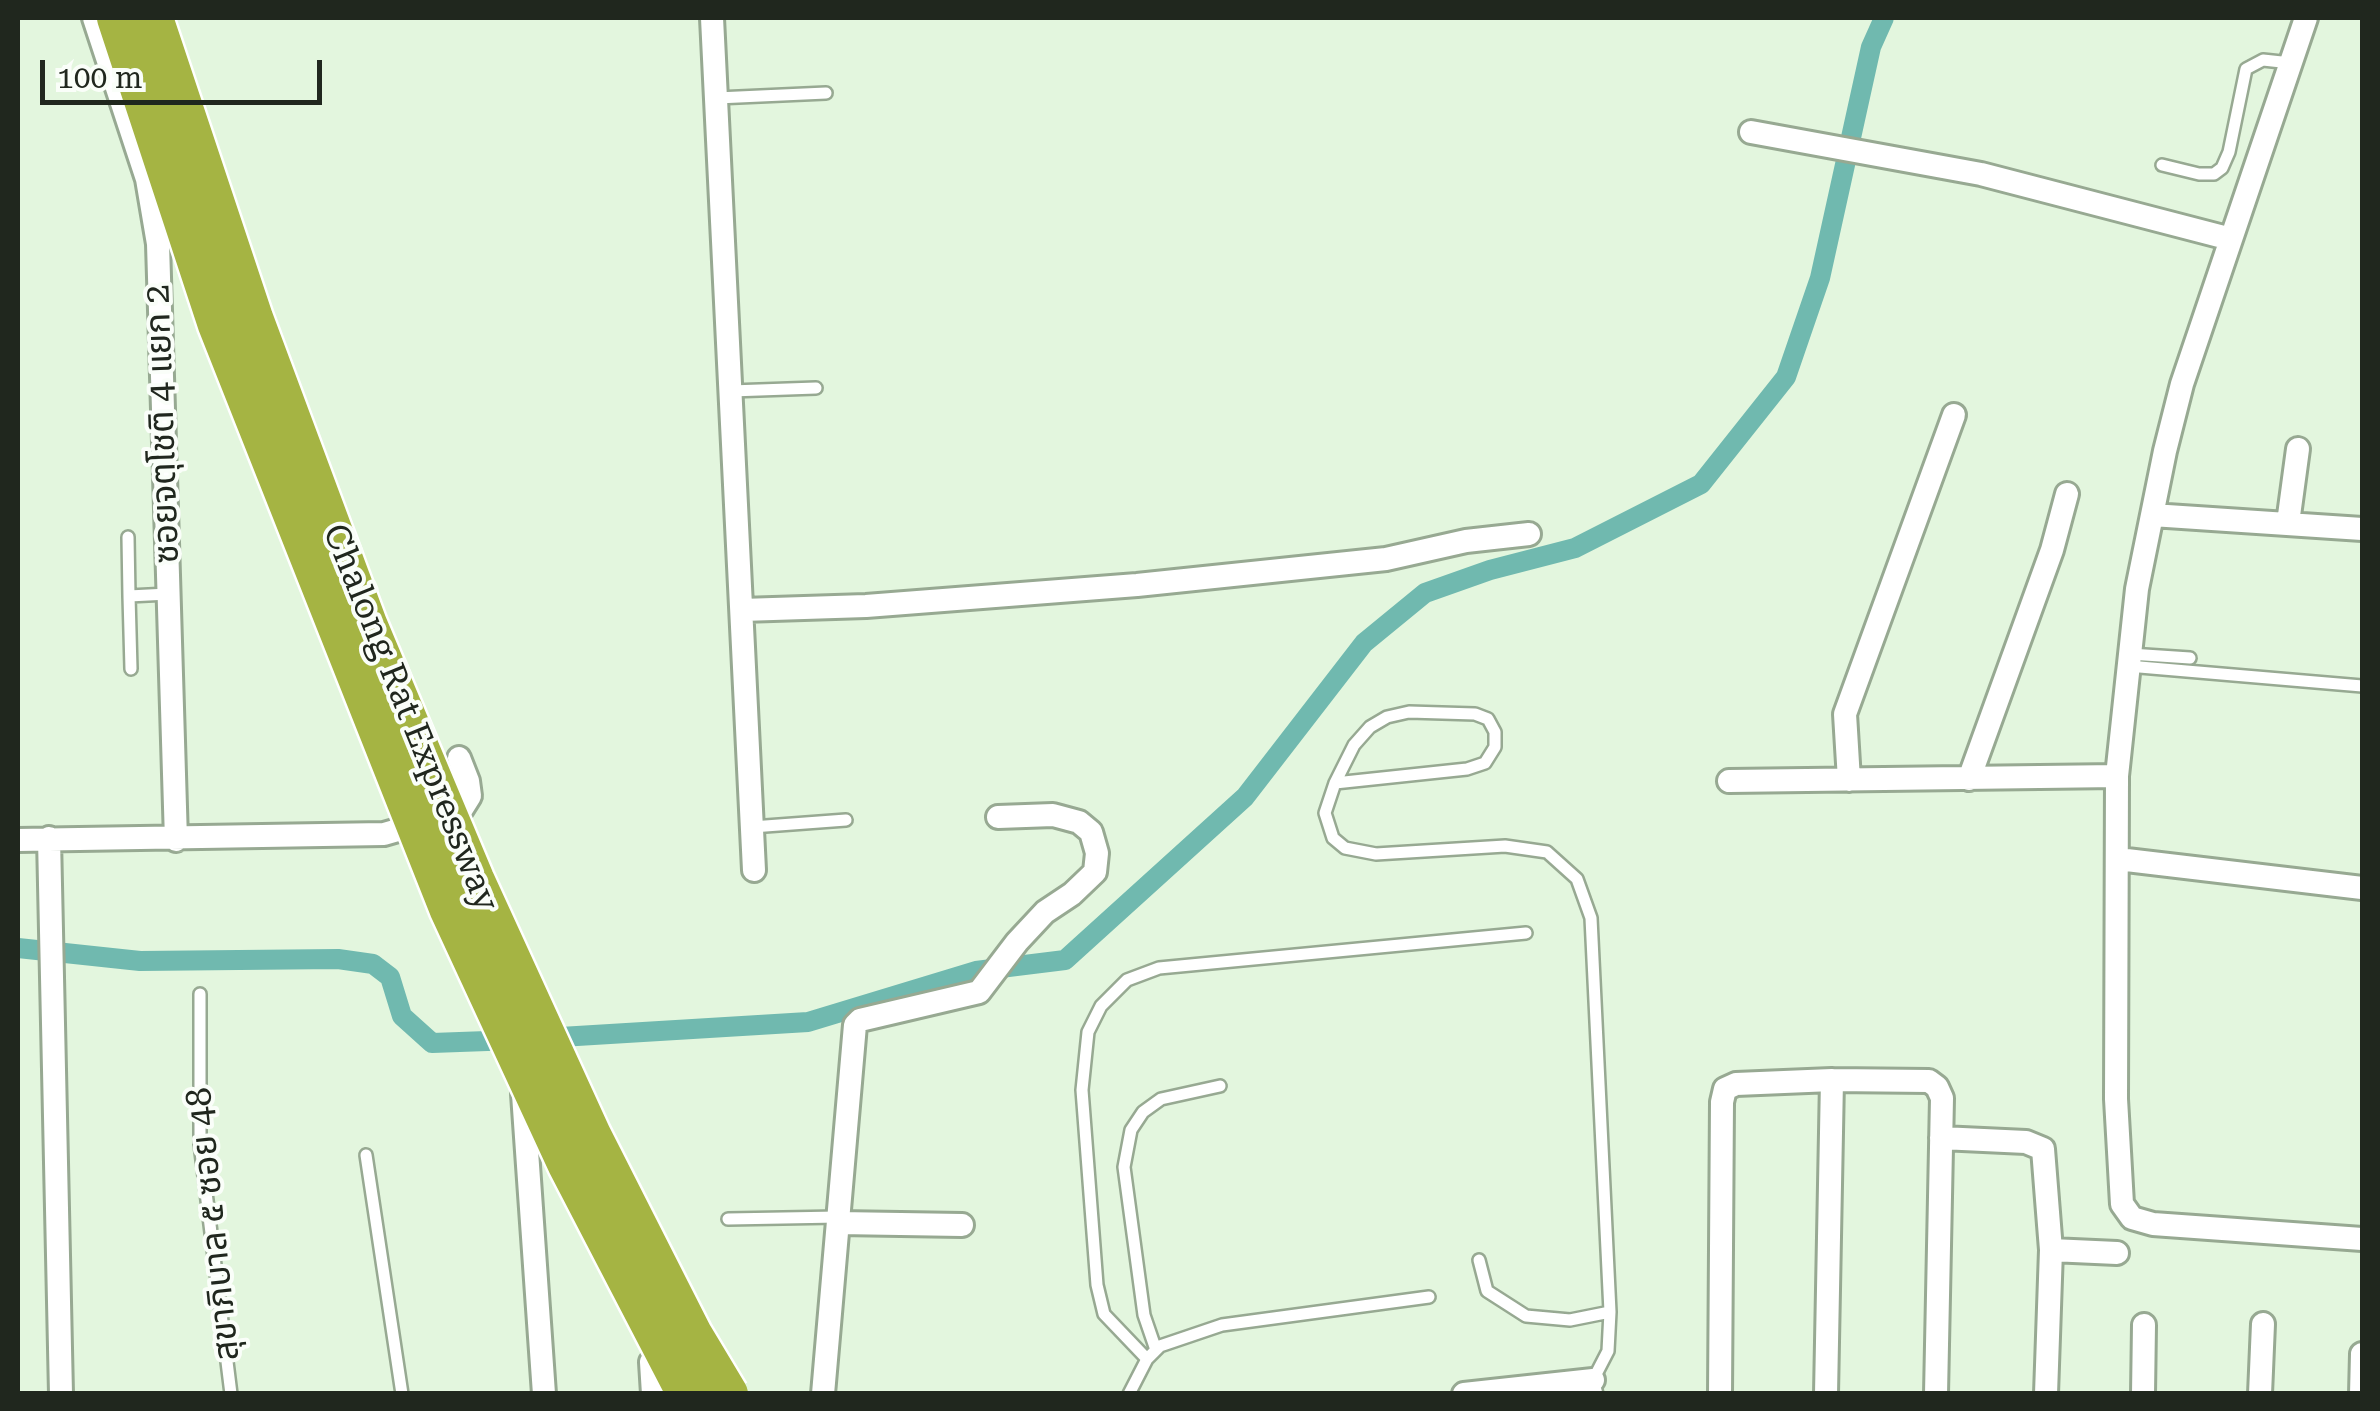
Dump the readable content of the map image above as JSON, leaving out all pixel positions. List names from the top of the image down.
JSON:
{
  "streets": {
    "highway": ["Chalong Rat Expressway"],
    "street": ["ซอยจตุโชติ 4 แยก 2"],
    "lane": ["สุขาภิบาล ๕ ซอย 48"]
  },
  "scale_bar": "100 m"
}
